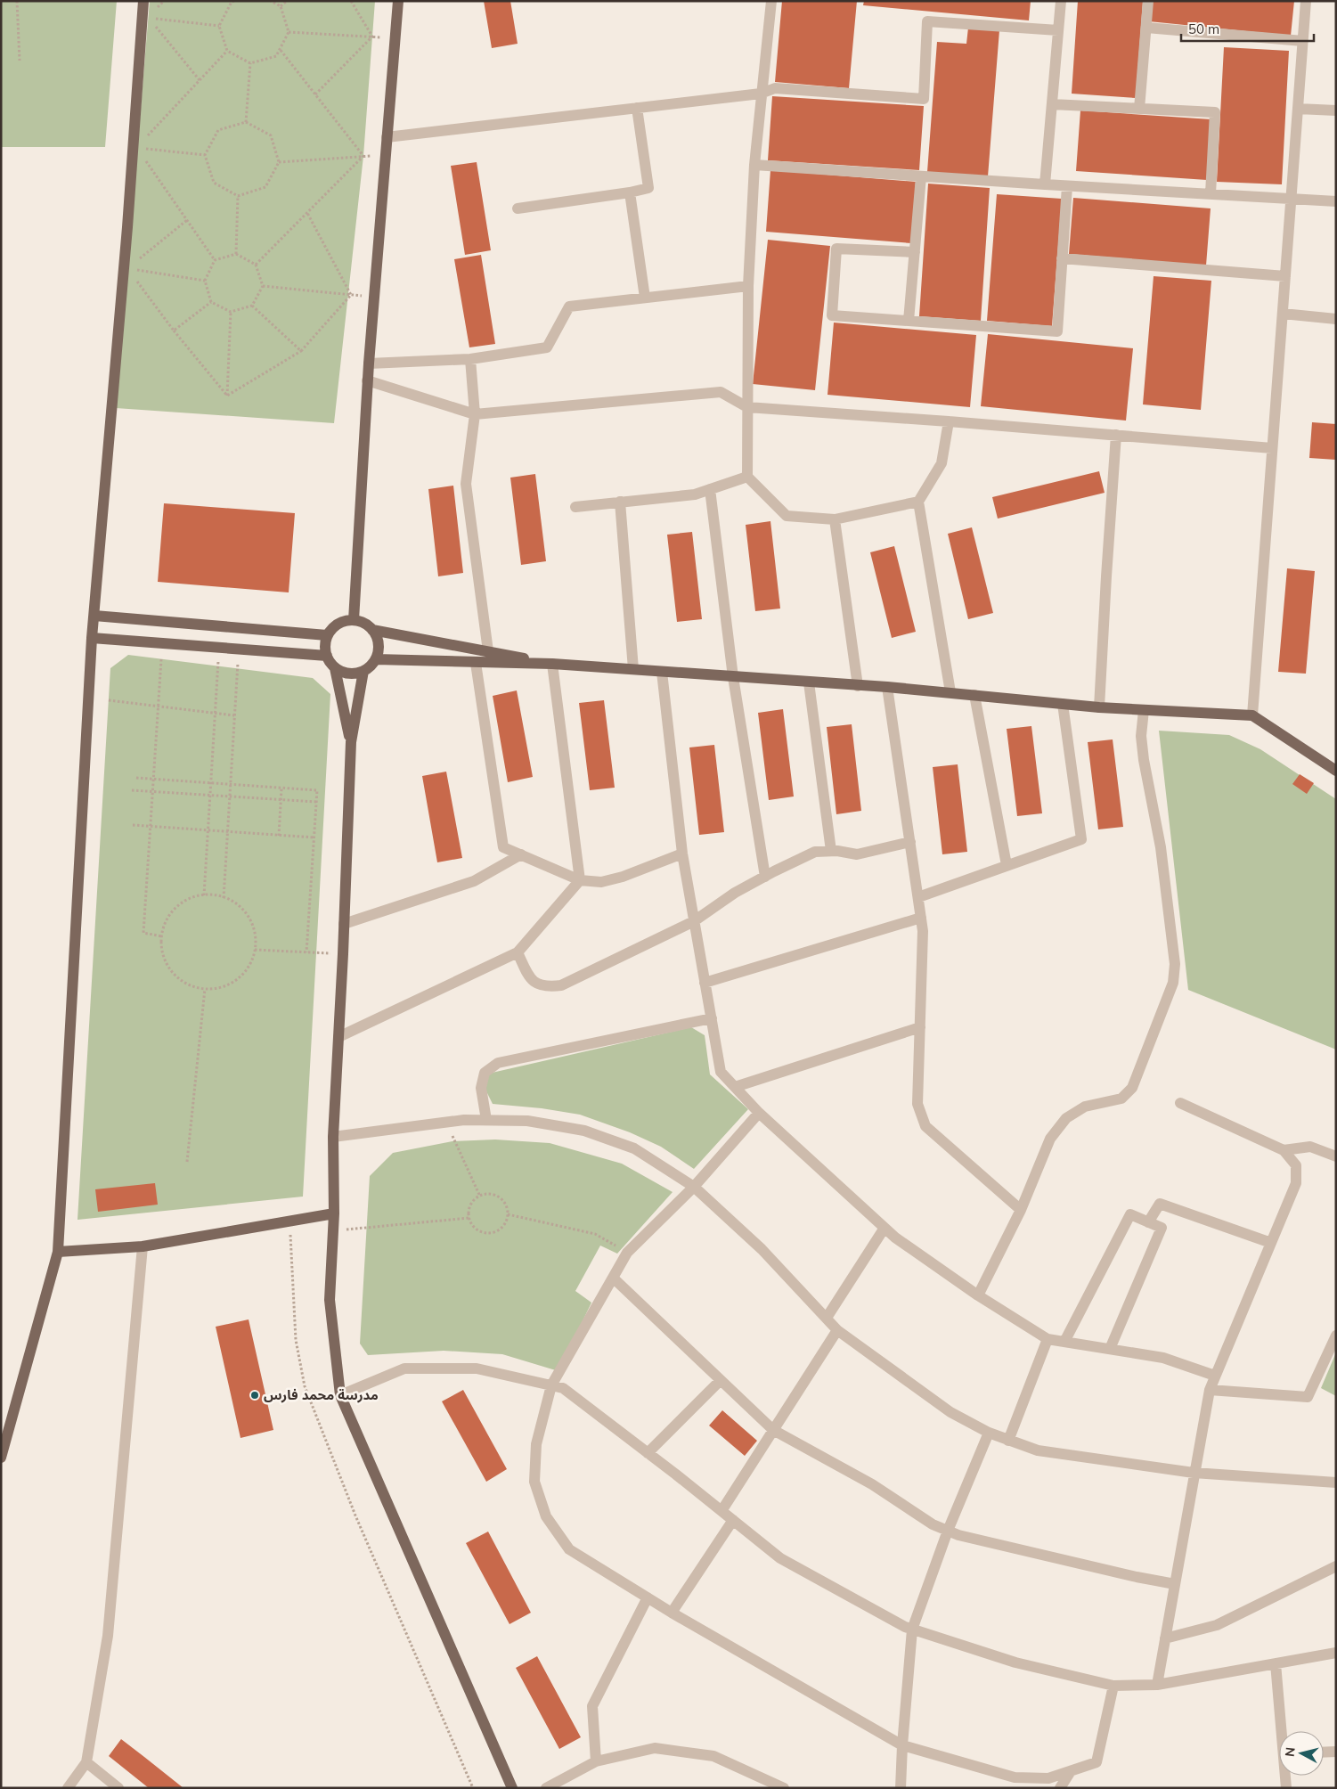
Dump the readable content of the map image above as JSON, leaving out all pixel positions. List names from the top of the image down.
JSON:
{
  "places": ["مدرسة محمد فارس"],
  "scale_bar": "50 m",
  "north": "left"
}
